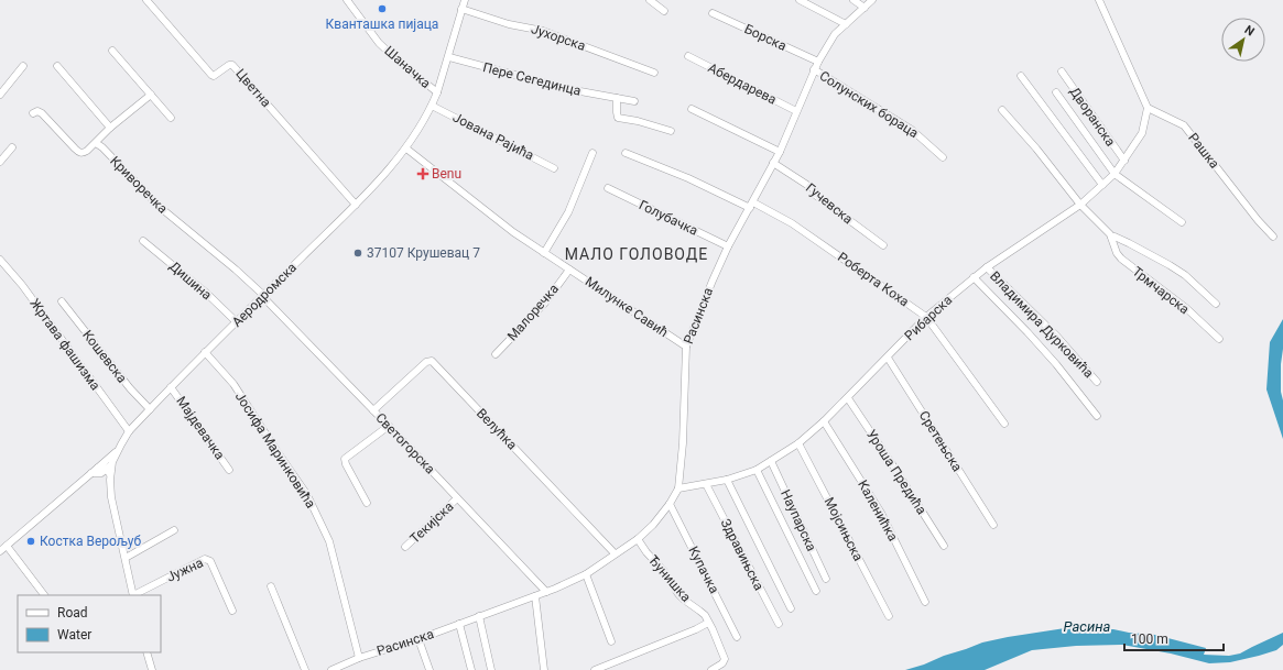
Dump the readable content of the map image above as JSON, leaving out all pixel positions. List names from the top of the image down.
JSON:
{
  "streets": {
    "street": [
      "Јухорска",
      "Борска",
      "Шаначка",
      "Пере Сегединца",
      "Абердарева",
      "Цветна",
      "Солунских бораца",
      "Дворанска",
      "Јована Рајића",
      "Рашка",
      "Криворечка",
      "Гучевска",
      "Голубачка",
      "Роберта Коха",
      "Дишина",
      "Трмчарска",
      "Аеродромска",
      "Милунке Савић",
      "Малоречка",
      "Расинска",
      "Рибарска",
      "Владимира Дурковића",
      "Жртава фашизма",
      "Кошевска",
      "Мајдевачка",
      "Велућка",
      "Сретењска",
      "Светогорска",
      "Јосифа Маринковића",
      "Уроша Предића",
      "Каленићка",
      "Наупарска",
      "Текијска",
      "Мојсињска",
      "Здравињска",
      "Јужна",
      "Купачка",
      "Ђунишка"
    ]
  },
  "crossings": [
    ["Јухорска", "Аеродромска"],
    ["Борска", "Расинска"],
    ["Шаначка", "Аеродромска"],
    ["Пере Сегединца", "Аеродромска"],
    ["Абердарева", "Расинска"],
    ["Цветна", "Аеродромска"],
    ["Солунских бораца", "Расинска"],
    ["Дворанска", "Рибарска"],
    ["Јована Рајића", "Аеродромска"],
    ["Рашка", "Рибарска"],
    ["Криворечка", "Аеродромска"],
    ["Криворечка", "Светогорска"],
    ["Гучевска", "Расинска"],
    ["Голубачка", "Расинска"],
    ["Роберта Коха", "Расинска"],
    ["Роберта Коха", "Рибарска"],
    ["Дишина", "Аеродромска"],
    ["Трмчарска", "Рибарска"],
    ["Аеродромска", "Милунке Савић"],
    ["Аеродромска", "Жртава фашизма"],
    ["Аеродромска", "Кошевска"],
    ["Аеродромска", "Мајдевачка"],
    ["Аеродромска", "Светогорска"],
    ["Аеродромска", "Јосифа Маринковића"],
    ["Милунке Савић", "Малоречка"],
    ["Милунке Савић", "Расинска"],
    ["Расинска", "Рибарска"],
    ["Расинска", "Велућка"],
    ["Расинска", "Светогорска"],
    ["Расинска", "Јосифа Маринковића"],
    ["Расинска", "Купачка"],
    ["Расинска", "Ђунишка"],
    ["Рибарска", "Владимира Дурковића"],
    ["Рибарска", "Сретењска"],
    ["Рибарска", "Уроша Предића"],
    ["Рибарска", "Каленићка"],
    ["Рибарска", "Наупарска"],
    ["Рибарска", "Мојсињска"],
    ["Рибарска", "Здравињска"],
    ["Велућка", "Светогорска"],
    ["Светогорска", "Текијска"]
  ],
  "districts": ["МАЛО ГОЛОВОДЕ"],
  "water": ["Расина"],
  "places": {
    "other": ["Кванташка пијаца", "37107 Крушевац 7", "Костка Верољуб"],
    "health": ["Benu"]
  },
  "legend": ["Road", "Water"],
  "scale_bar": "100 m",
  "north": "top right"
}
